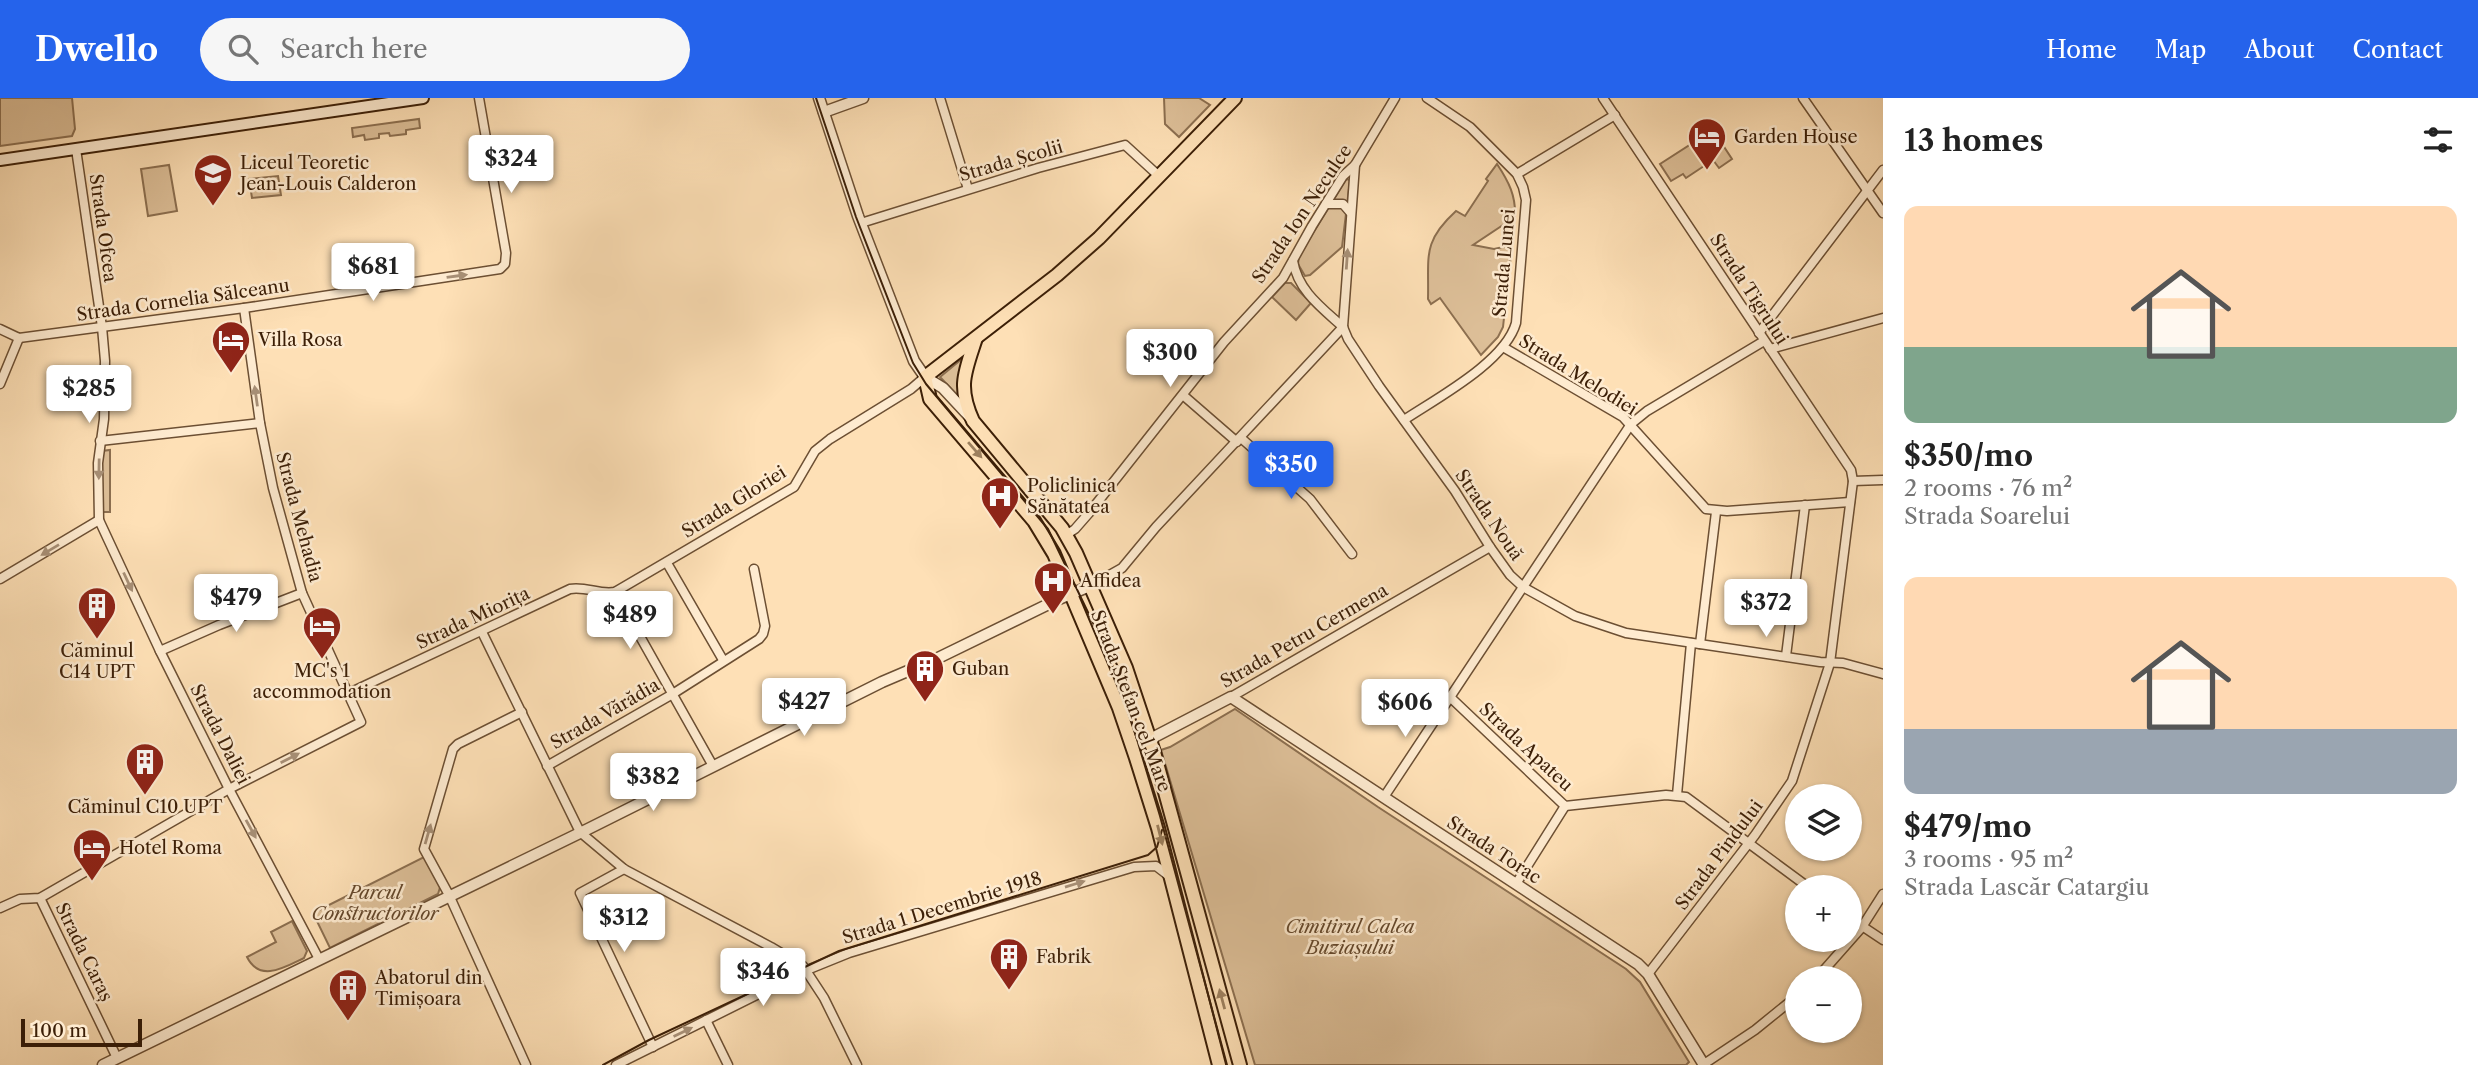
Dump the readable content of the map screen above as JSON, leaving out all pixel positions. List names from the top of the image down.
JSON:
{
  "streets": {
    "main road": ["Strada Ștefan cel Mare"],
    "street": [
      "Strada Școlii",
      "Strada Ion Neculce",
      "Strada Ofcea",
      "Strada Lunei",
      "Strada Tigrului",
      "Strada Cornelia Sălceanu",
      "Strada Melodiei",
      "Strada Gloriei",
      "Strada Nouă",
      "Strada Mehadia",
      "Strada Miorița",
      "Strada Petru Cermena",
      "Strada Vărădia",
      "Strada Daliei",
      "Strada Apateu",
      "Strada Torac",
      "Strada Pindului",
      "Strada 1 Decembrie 1918",
      "Strada Caraș"
    ]
  },
  "crossings": [
    ["Strada Școlii", "Strada Ștefan cel Mare"],
    ["Strada Ion Neculce", "Strada Ștefan cel Mare"],
    ["Strada Ofcea", "Strada Cornelia Sălceanu"],
    ["Strada Ofcea", "Strada Daliei"],
    ["Strada Lunei", "Strada Melodiei"],
    ["Strada Lunei", "Strada Nouă"],
    ["Strada Cornelia Sălceanu", "Strada Mehadia"],
    ["Strada Gloriei", "Strada Miorița"],
    ["Strada Gloriei", "Strada Ștefan cel Mare"],
    ["Strada Nouă", "Strada Petru Cermena"],
    ["Strada Nouă", "Strada Pindului"],
    ["Strada Mehadia", "Strada Miorița"],
    ["Strada Mehadia", "Strada Daliei"],
    ["Strada Petru Cermena", "Strada Ștefan cel Mare"],
    ["Strada Petru Cermena", "Strada Torac"],
    ["Strada Ștefan cel Mare", "Strada 1 Decembrie 1918"],
    ["Strada Torac", "Strada Pindului"]
  ],
  "one_way": ["Strada Daliei", "Strada 1 Decembrie 1918"],
  "parks": ["Parcul Constructorilor", "Cimitirul Calea Buziașului"],
  "places": {
    "hotel": [
      "Garden House",
      "Villa Rosa",
      "MC's 1 accommodation",
      "Hotel Roma"
    ],
    "school or university": ["Liceul Teoretic Jean-Louis Calderon"],
    "hospital": ["Policlinica Sănătatea", "Affidea"],
    "building": [
      "Căminul C14 UPT",
      "Guban",
      "Căminul C10 UPT",
      "Fabrik",
      "Abatorul din Timișoara"
    ]
  },
  "scale_bar": "100 m",
  "page": {
    "header": "Dwello",
    "search": "Search here",
    "nav": [
      "Home",
      "Map",
      "About",
      "Contact"
    ],
    "heading": "13 homes",
    "price": [
      "$324",
      "$681",
      "$300",
      "$285",
      "$350",
      "$479",
      "$372",
      "$489",
      "$427",
      "$606",
      "$382",
      "$312",
      "$346"
    ],
    "list": [
      {
        "name": "$350/mo",
        "note": "2 rooms · 76 m² · Strada Soarelui"
      },
      {
        "name": "$479/mo",
        "note": "3 rooms · 95 m² · Strada Lascăr Catargiu"
      }
    ],
    "map_buttons": ["+", "−"],
    "scale": "100 m"
  }
}
